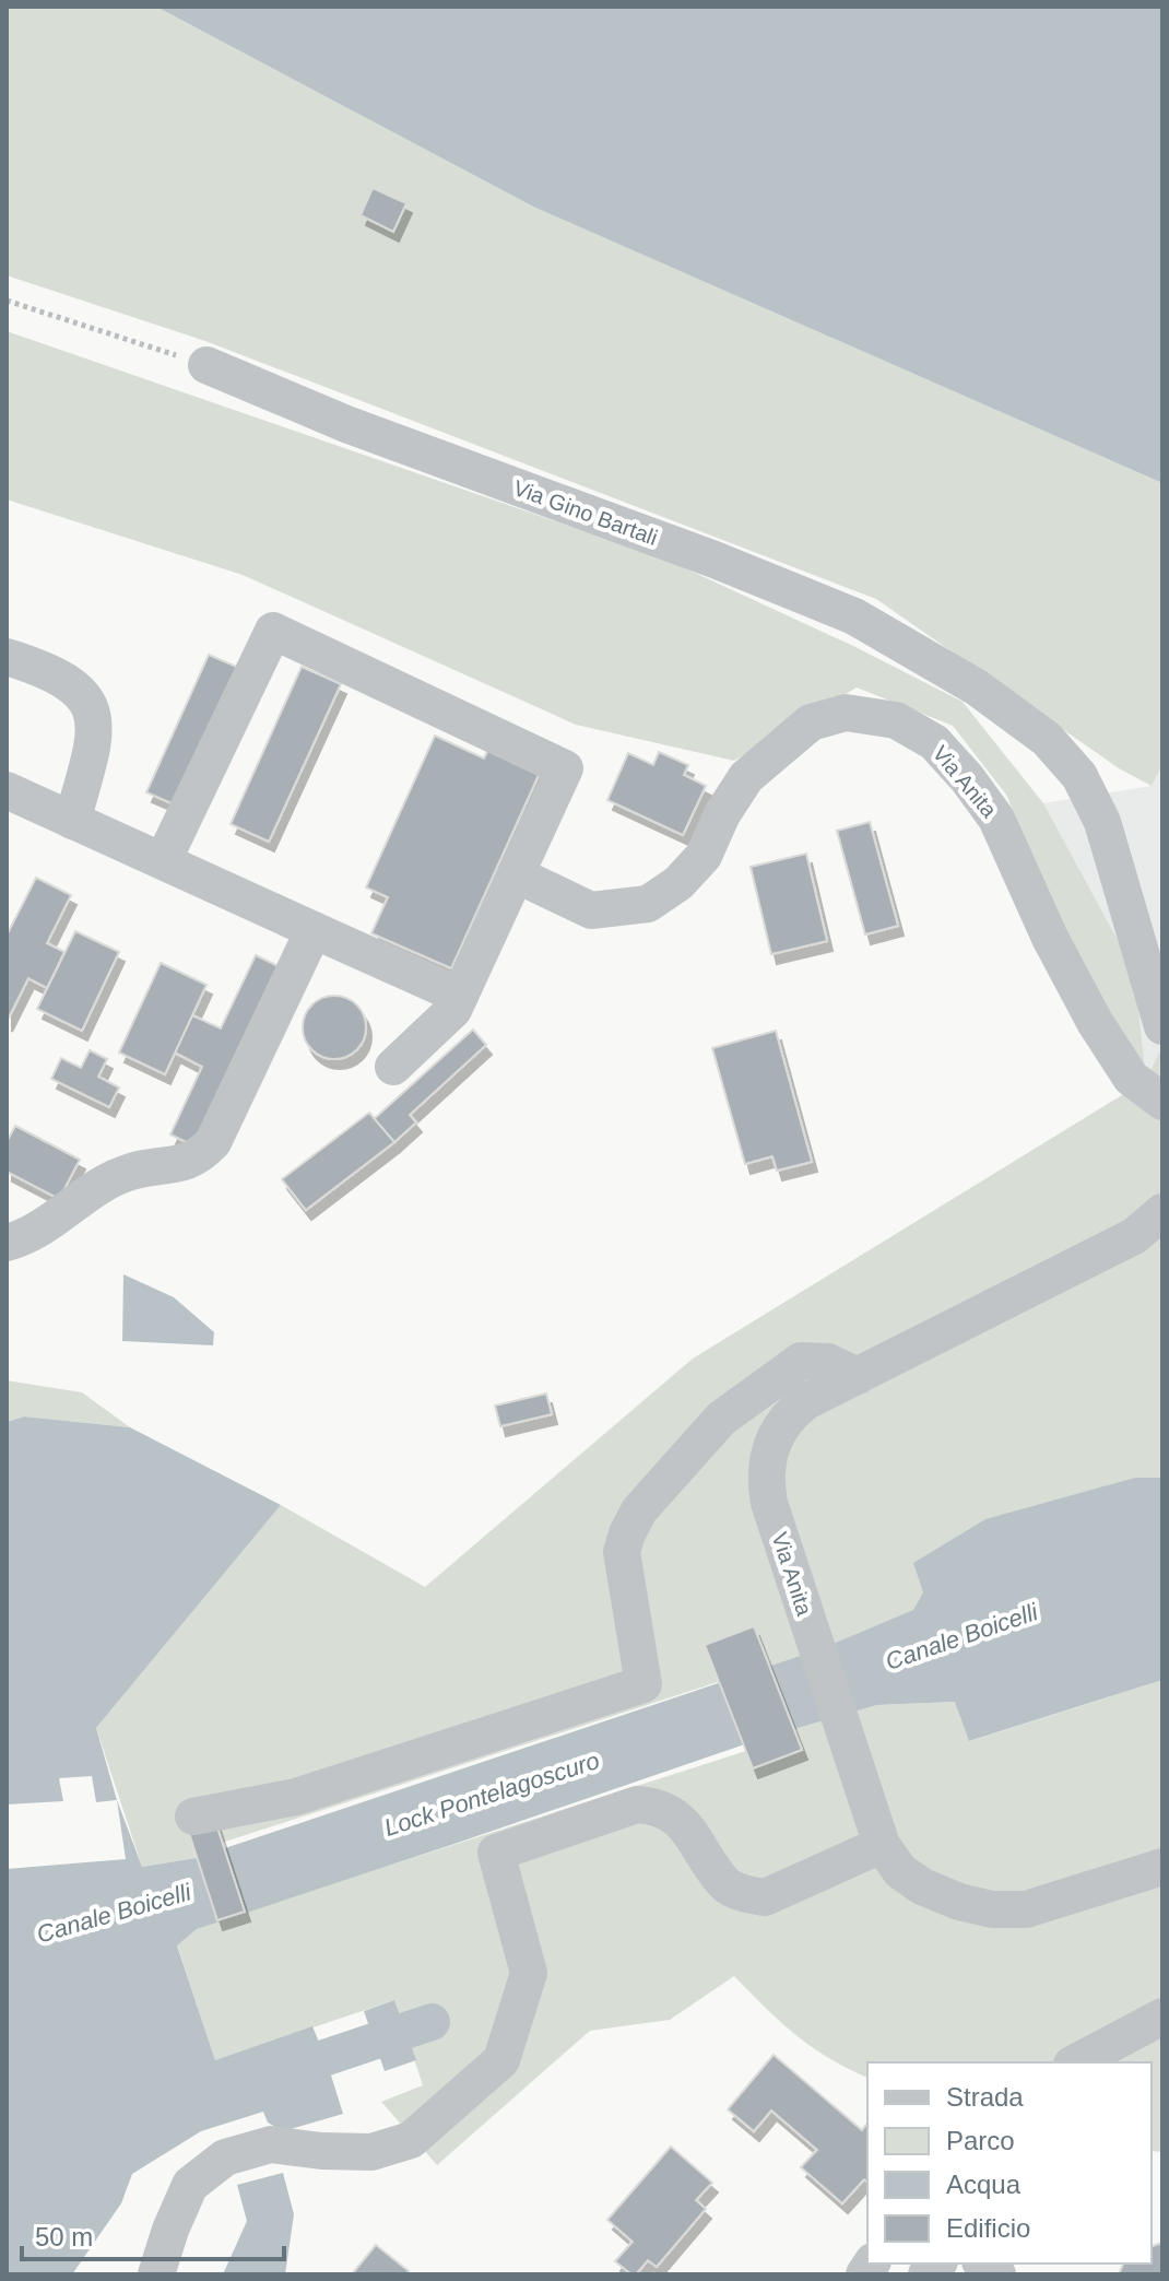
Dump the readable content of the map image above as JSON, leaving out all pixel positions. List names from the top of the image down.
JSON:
{
  "streets": {
    "street": ["Via Gino Bartali", "Via Anita"]
  },
  "water": ["Canale Boicelli", "Lock Pontelagoscuro"],
  "legend": [
    "Strada",
    "Parco",
    "Acqua",
    "Edificio"
  ],
  "scale_bar": "50 m"
}
